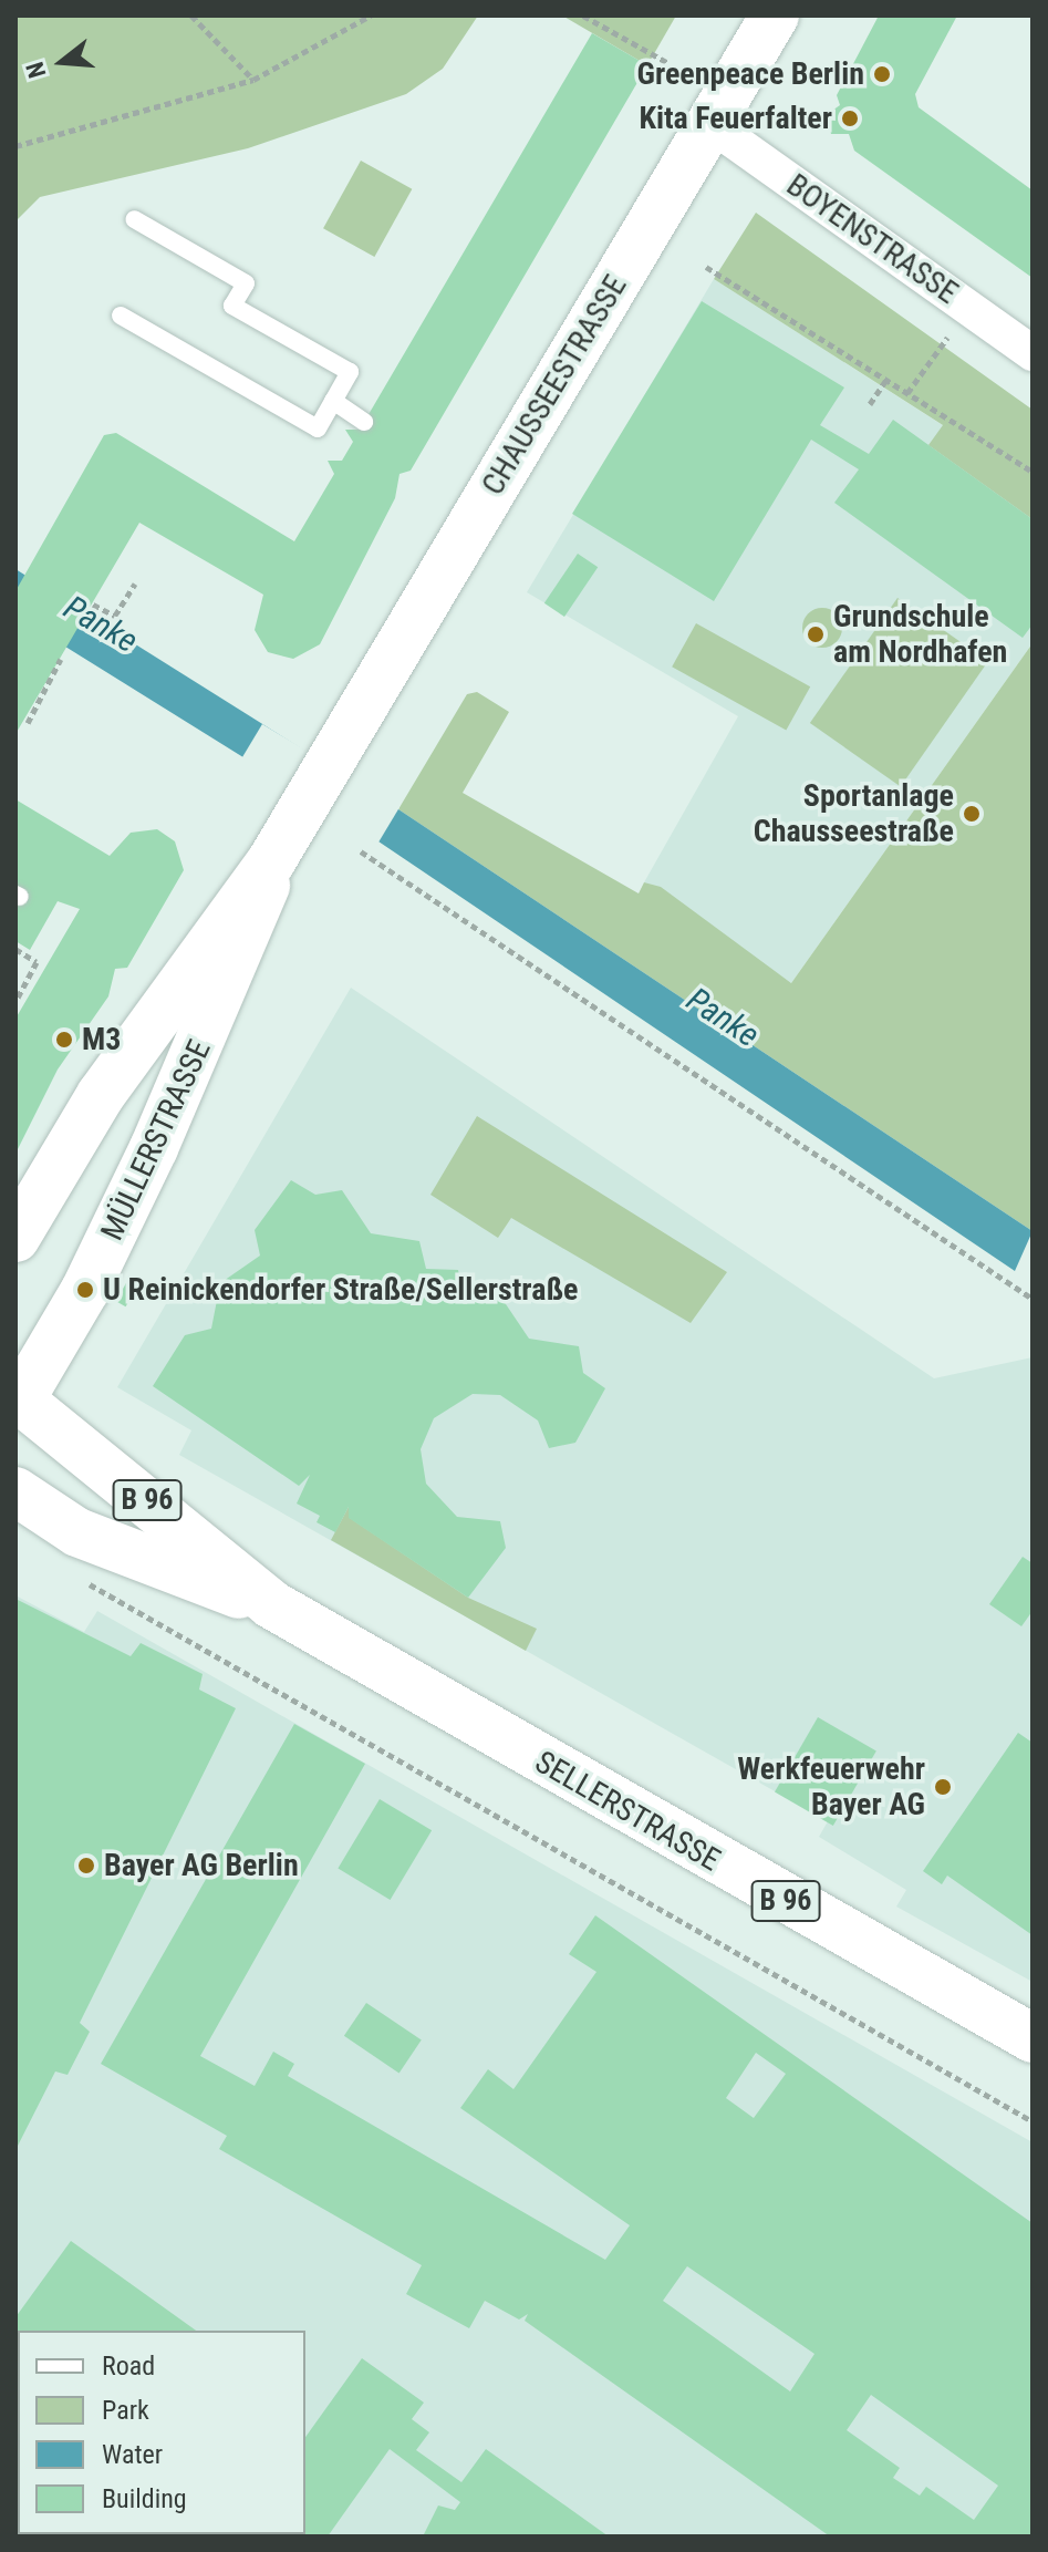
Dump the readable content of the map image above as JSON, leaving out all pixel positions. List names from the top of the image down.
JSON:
{
  "streets": {
    "main road": [
      "CHAUSSEESTRASSE",
      "MÜLLERSTRASSE",
      "B 96",
      "SELLERSTRASSE"
    ],
    "street": ["BOYENSTRASSE"]
  },
  "crossings": [
    ["BOYENSTRASSE", "CHAUSSEESTRASSE"],
    ["CHAUSSEESTRASSE", "MÜLLERSTRASSE"],
    ["MÜLLERSTRASSE", "SELLERSTRASSE"]
  ],
  "water": ["Panke"],
  "places": [
    "Greenpeace Berlin",
    "Kita Feuerfalter",
    "Grundschule am Nordhafen",
    "Sportanlage Chausseestraße",
    "M3",
    "U Reinickendorfer Straße/Sellerstraße",
    "Werkfeuerwehr Bayer AG",
    "Bayer AG Berlin"
  ],
  "legend": [
    "Road",
    "Park",
    "Water",
    "Building"
  ],
  "north": "left"
}
